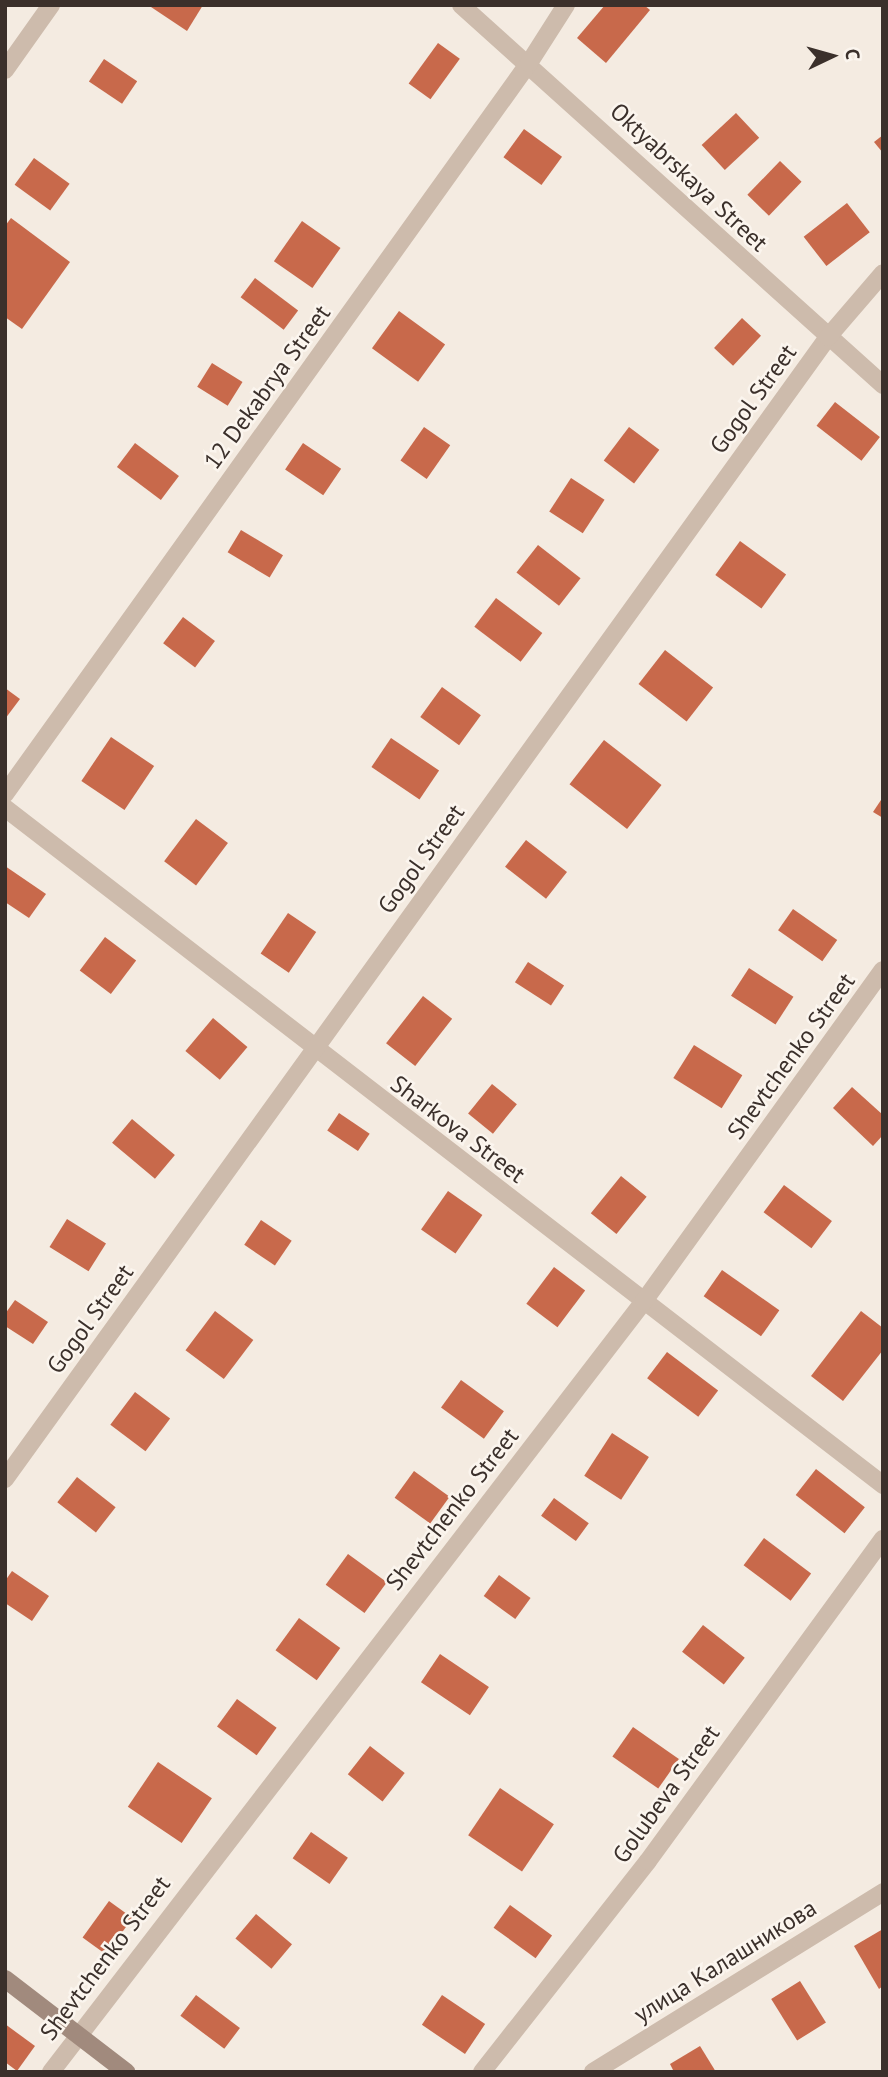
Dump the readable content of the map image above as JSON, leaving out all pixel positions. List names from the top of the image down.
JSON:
{
  "streets": {
    "street": [
      "Oktyabrskaya Street",
      "12 Dekabrya Street",
      "Gogol Street",
      "Shevtchenko Street",
      "Sharkova Street",
      "Golubeva Street",
      "улица Калашникова"
    ]
  },
  "crossings": [
    ["Oktyabrskaya Street", "12 Dekabrya Street"],
    ["Oktyabrskaya Street", "Gogol Street"],
    ["Gogol Street", "Sharkova Street"],
    ["Shevtchenko Street", "Sharkova Street"]
  ],
  "north": "right"
}
